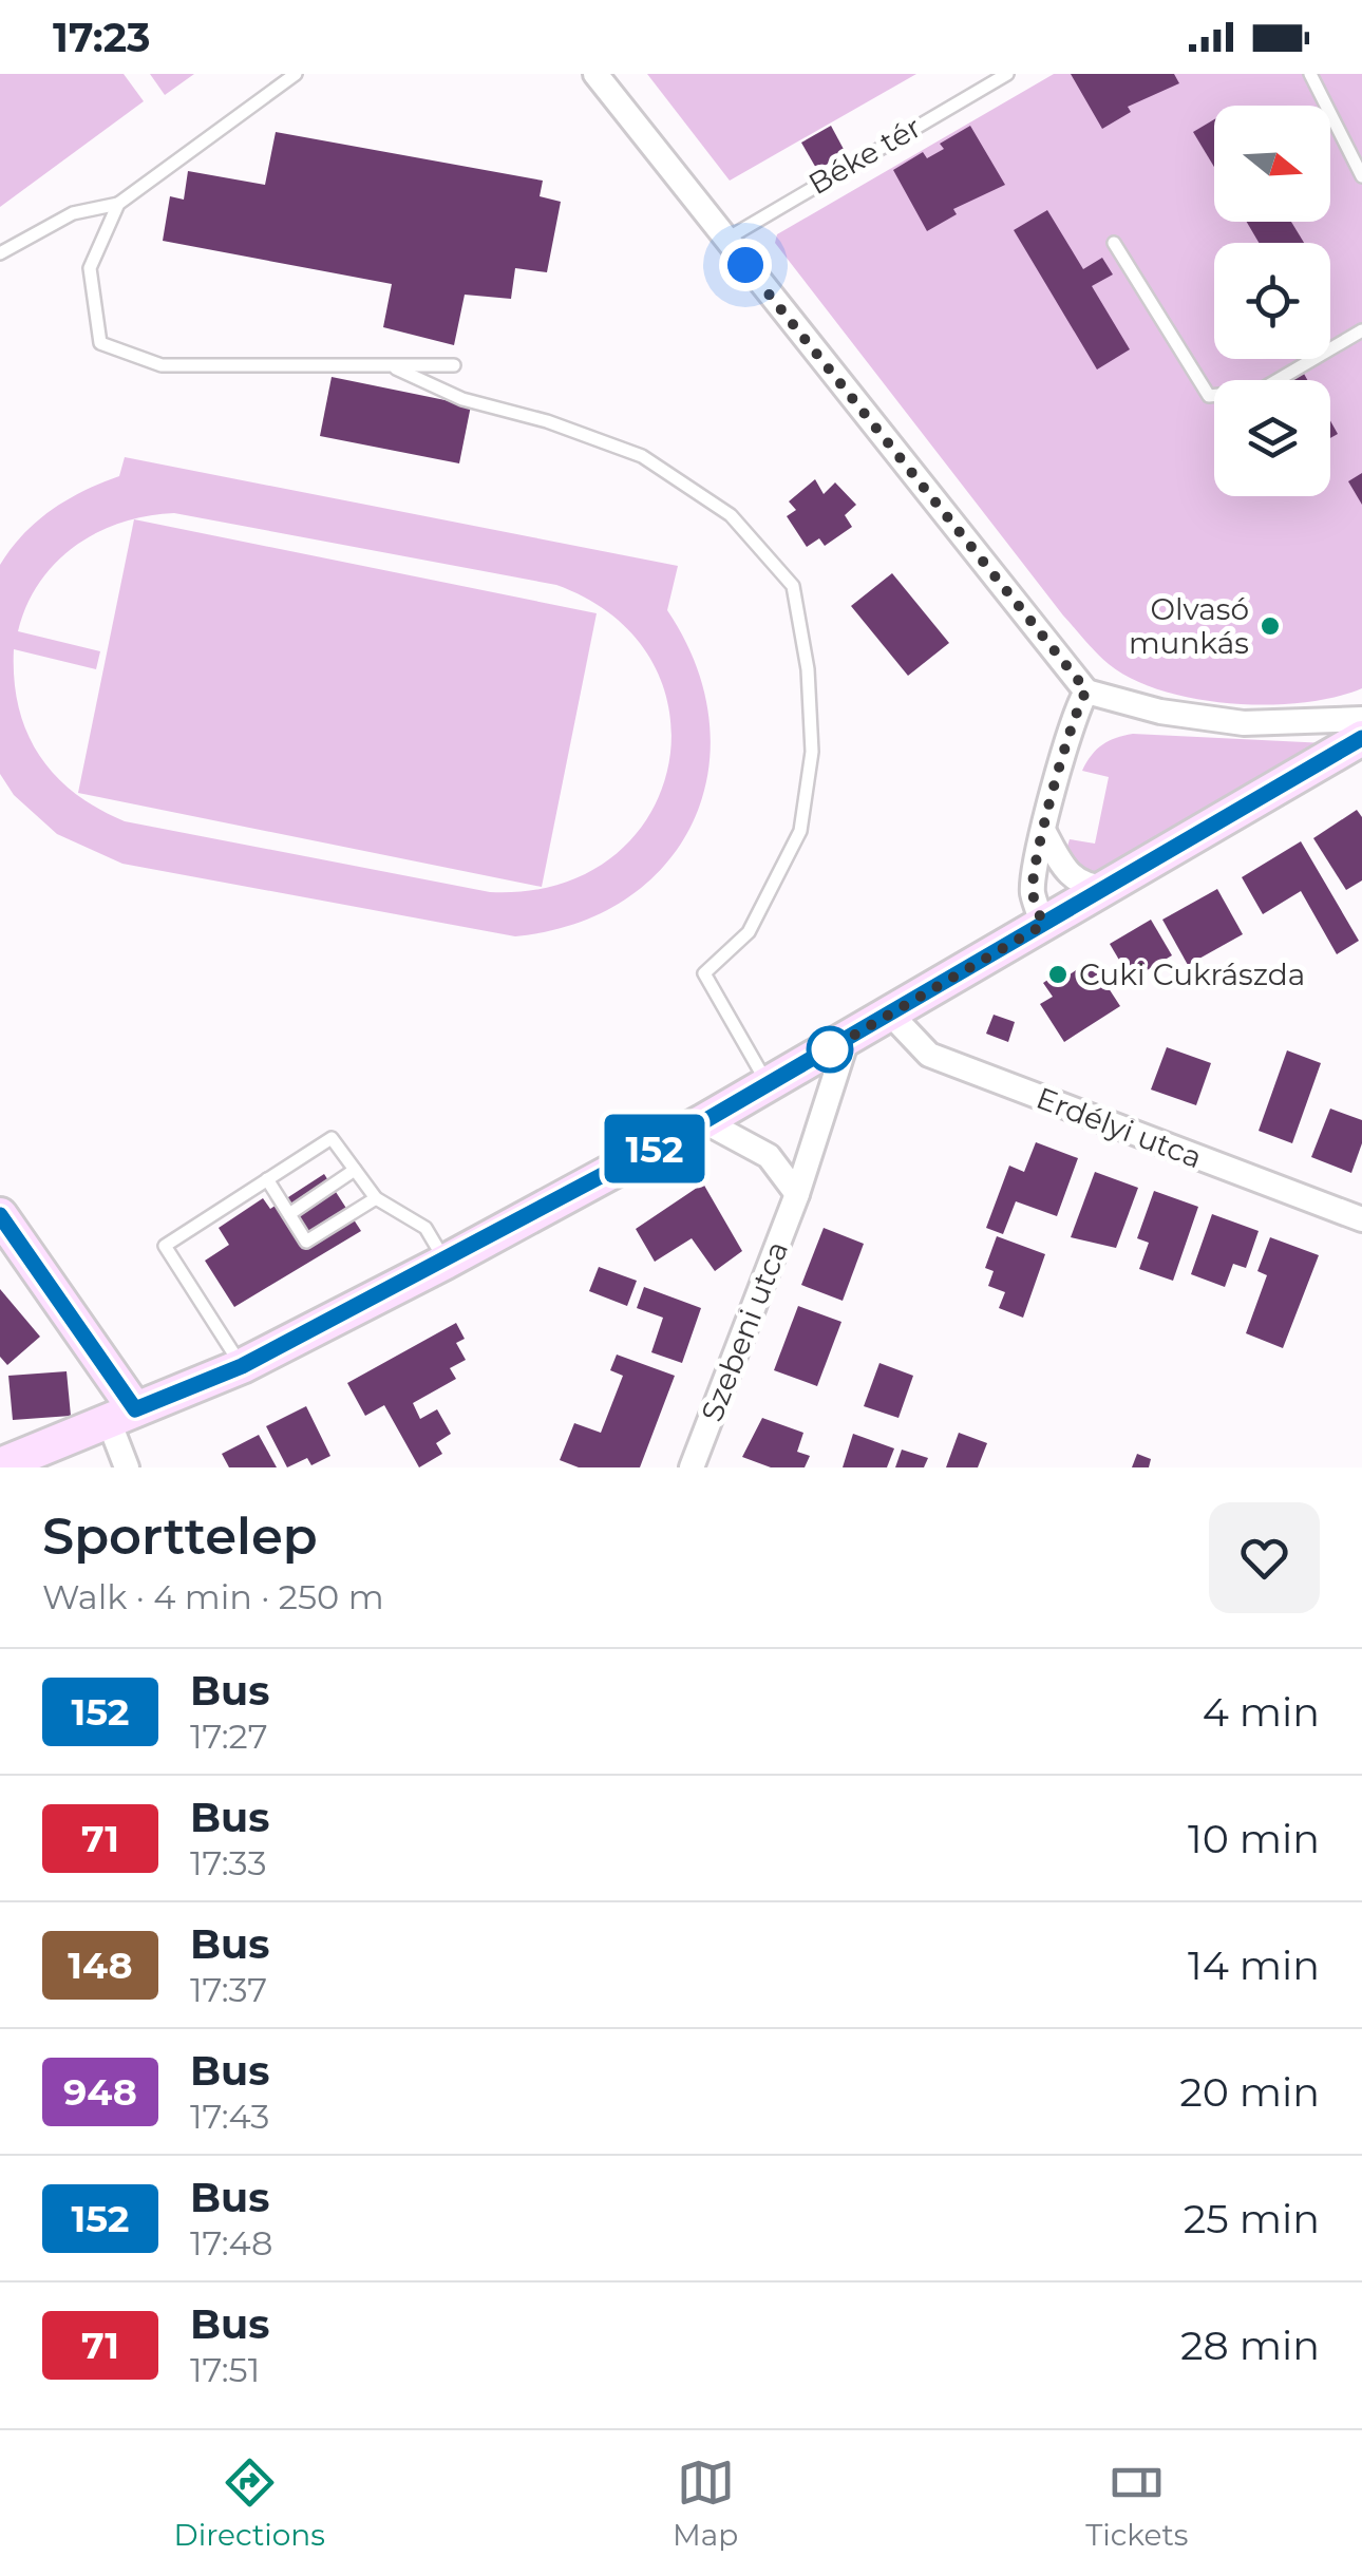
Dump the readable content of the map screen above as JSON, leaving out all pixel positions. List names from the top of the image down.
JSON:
{
  "streets": {
    "street": ["Erdélyi utca", "Szebeni utca"],
    "lane": ["Béke tér"]
  },
  "places": ["Olvasó munkás", "Cuki Cukrászda"],
  "lines": ["bus line 152"],
  "north": "right",
  "page": {
    "status": "17:23",
    "on_map": "152",
    "heading": ["Sporttelep", "Walk · 4 min · 250 m"],
    "list": [
      {
        "mark": "152",
        "name": "Bus",
        "note": "17:27",
        "value": "4 min"
      },
      {
        "mark": "71",
        "name": "Bus",
        "note": "17:33",
        "value": "10 min"
      },
      {
        "mark": "148",
        "name": "Bus",
        "note": "17:37",
        "value": "14 min"
      },
      {
        "mark": "948",
        "name": "Bus",
        "note": "17:43",
        "value": "20 min"
      },
      {
        "mark": "152",
        "name": "Bus",
        "note": "17:48",
        "value": "25 min"
      },
      {
        "mark": "71",
        "name": "Bus",
        "note": "17:51",
        "value": "28 min"
      }
    ],
    "tabs": ["Directions", "Map", "Tickets"]
  }
}
